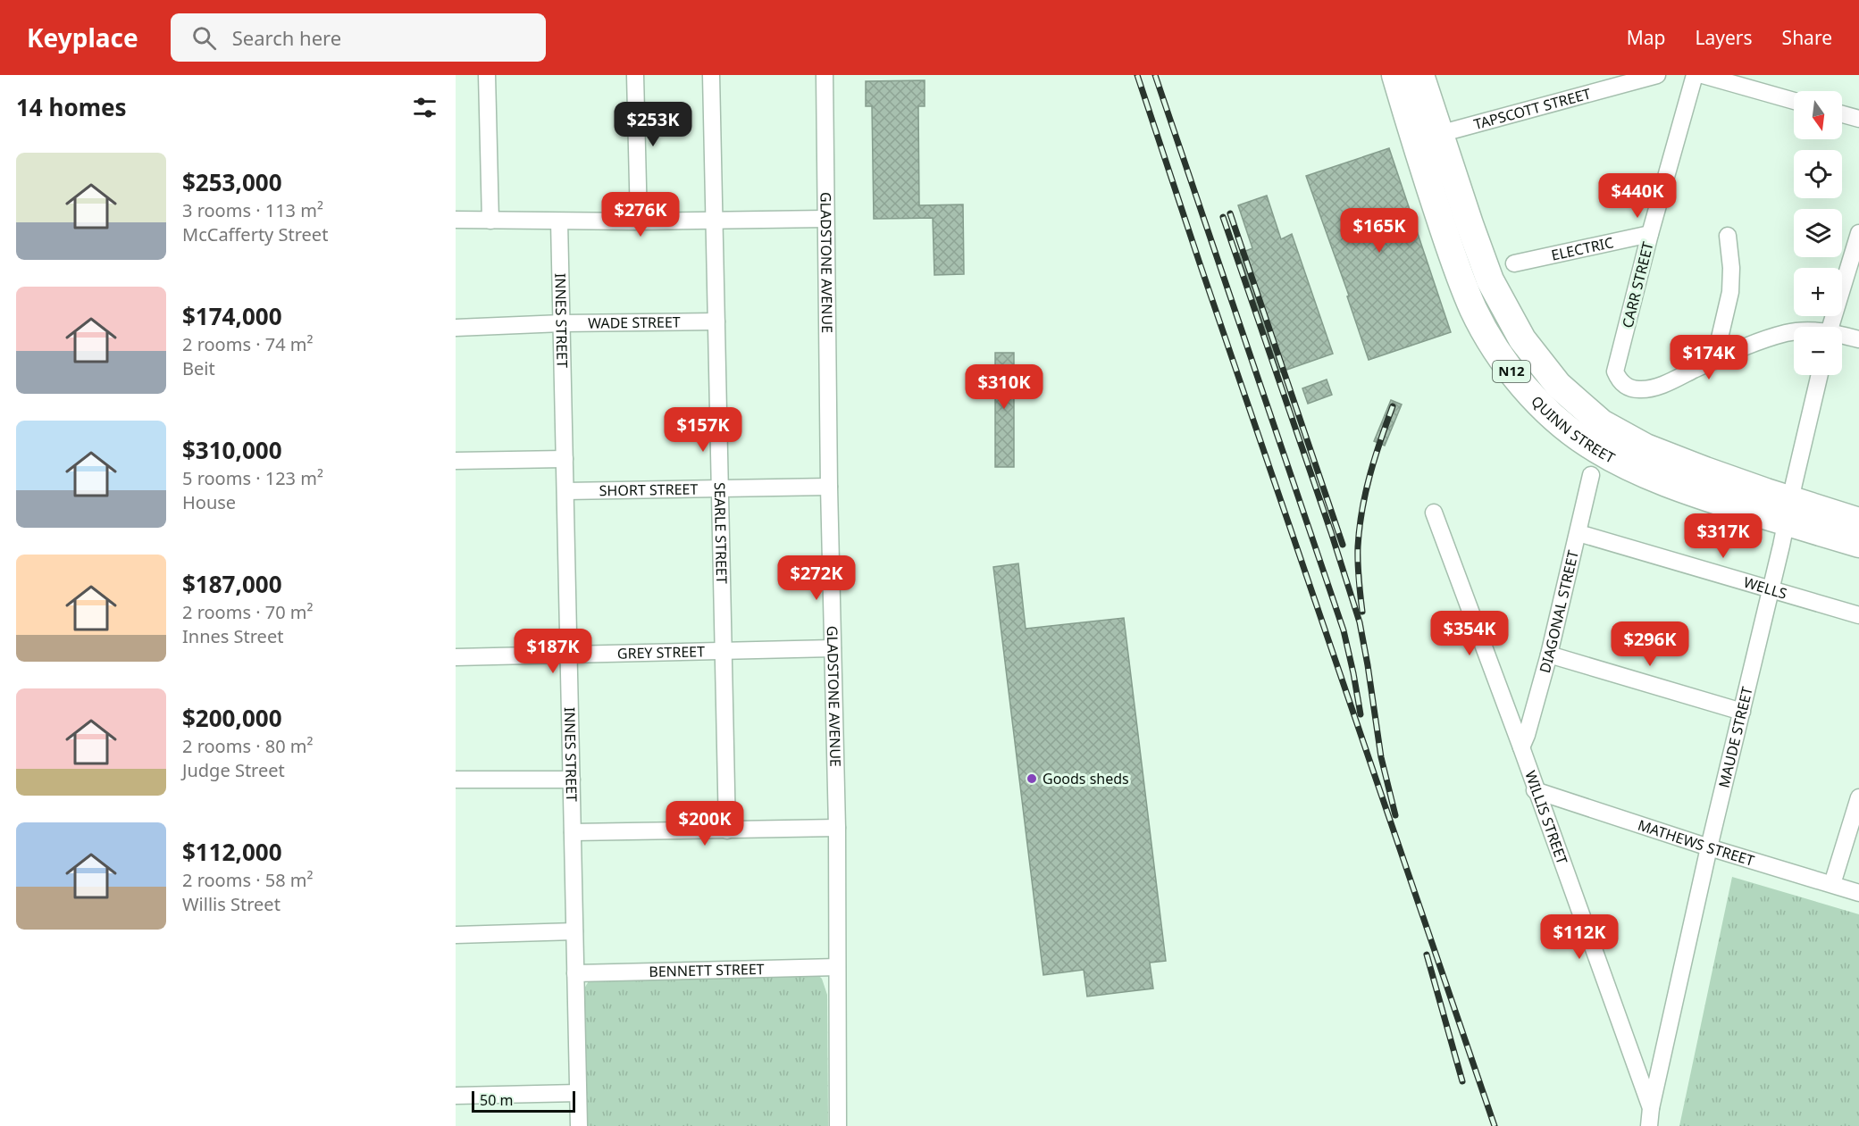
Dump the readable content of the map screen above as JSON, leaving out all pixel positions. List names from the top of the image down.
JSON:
{
  "streets": {
    "highway": ["N12", "QUINN STREET"],
    "street": [
      "TAPSCOTT STREET",
      "ELECTRIC",
      "GLADSTONE AVENUE",
      "CARR STREET",
      "INNES STREET",
      "WADE STREET",
      "SHORT STREET",
      "SEARLE STREET",
      "WELLS",
      "DIAGONAL STREET",
      "GREY STREET",
      "MAUDE STREET",
      "WILLIS STREET",
      "MATHEWS STREET",
      "BENNETT STREET"
    ]
  },
  "crossings": [
    ["TAPSCOTT STREET", "QUINN STREET"],
    ["ELECTRIC", "CARR STREET"],
    ["GLADSTONE AVENUE", "SHORT STREET"],
    ["GLADSTONE AVENUE", "GREY STREET"],
    ["GLADSTONE AVENUE", "BENNETT STREET"],
    ["INNES STREET", "WADE STREET"],
    ["INNES STREET", "SHORT STREET"],
    ["INNES STREET", "GREY STREET"],
    ["INNES STREET", "BENNETT STREET"],
    ["WADE STREET", "SEARLE STREET"],
    ["QUINN STREET", "MAUDE STREET"],
    ["SHORT STREET", "SEARLE STREET"],
    ["SEARLE STREET", "GREY STREET"],
    ["WELLS", "DIAGONAL STREET"],
    ["WELLS", "MAUDE STREET"],
    ["DIAGONAL STREET", "WILLIS STREET"],
    ["MAUDE STREET", "WILLIS STREET"],
    ["MAUDE STREET", "MATHEWS STREET"],
    ["WILLIS STREET", "MATHEWS STREET"]
  ],
  "places": ["Goods sheds"],
  "scale_bar": "50 m",
  "north": "bottom",
  "page": {
    "header": "Keyplace",
    "search": "Search here",
    "nav": ["Map", "Layers", "Share"],
    "heading": "14 homes",
    "map_buttons": ["+", "−"],
    "price": [
      "$253K",
      "$440K",
      "$276K",
      "$165K",
      "$174K",
      "$310K",
      "$157K",
      "$317K",
      "$272K",
      "$354K",
      "$296K",
      "$187K",
      "$200K",
      "$112K"
    ],
    "list": [
      {
        "name": "$253,000",
        "note": "3 rooms · 113 m² · McCafferty Street"
      },
      {
        "name": "$174,000",
        "note": "2 rooms · 74 m² · Beit"
      },
      {
        "name": "$310,000",
        "note": "5 rooms · 123 m² · House"
      },
      {
        "name": "$187,000",
        "note": "2 rooms · 70 m² · Innes Street"
      },
      {
        "name": "$200,000",
        "note": "2 rooms · 80 m² · Judge Street"
      },
      {
        "name": "$112,000",
        "note": "2 rooms · 58 m² · Willis Street"
      }
    ],
    "scale": "50 m"
  }
}
